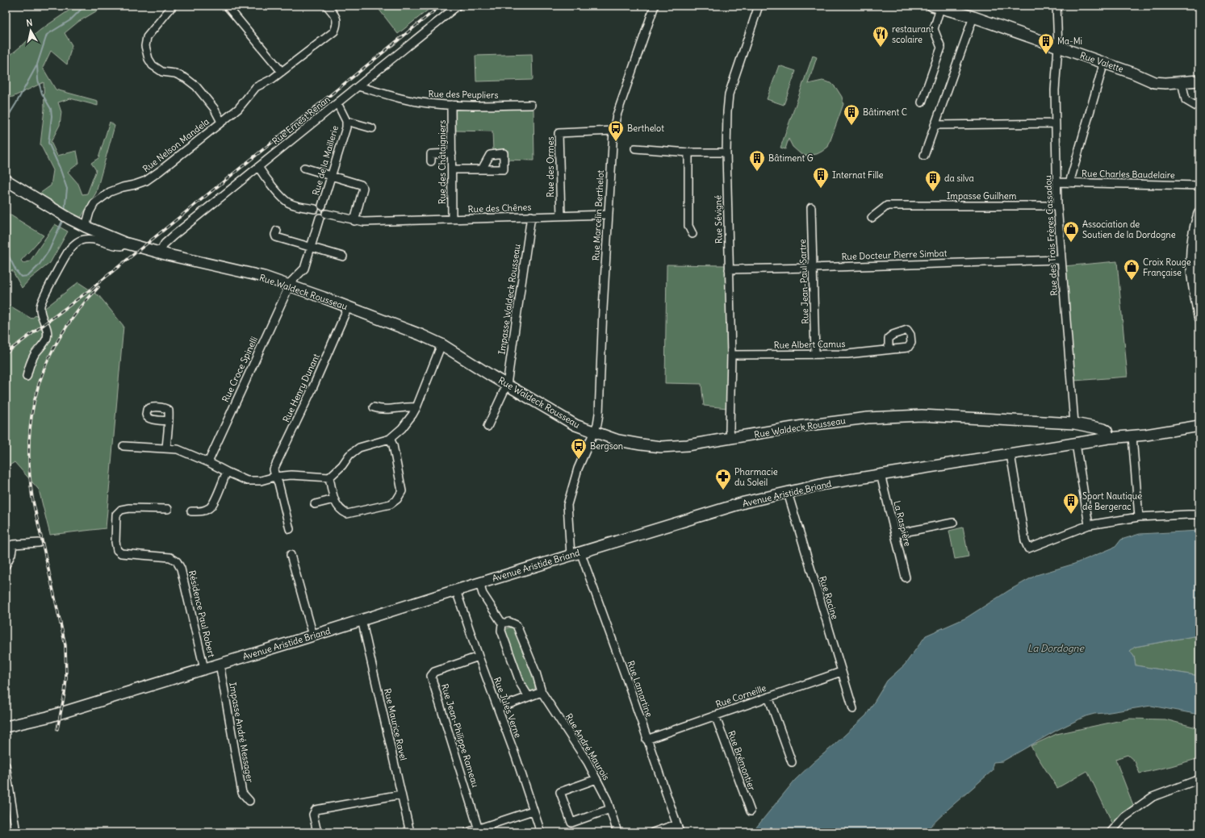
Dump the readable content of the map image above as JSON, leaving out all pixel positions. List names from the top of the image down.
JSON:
{
  "streets": {
    "main road": ["Rue Valette", "Rue Waldeck Rousseau", "Avenue Aristide Briand"],
    "street": [
      "Rue des Peupliers",
      "Rue Ernest Renan",
      "Rue Nelson Mandela",
      "Rue de la Maillerie",
      "Rue des Châtaigniers",
      "Rue des Ormes",
      "Rue Charles Baudelaire",
      "Impasse Guilhem",
      "Rue des Chênes",
      "Rue Marcelin Berthelot",
      "Rue Sévigné",
      "Rue des Trois Frères Cassadou",
      "Rue Docteur Pierre Simbat",
      "Rue Jean-Paul Sartre",
      "Impasse Waldeck Rousseau",
      "Rue Albert Camus",
      "Rue Croce Spinelli",
      "Rue Henry Dunant",
      "La Raspière",
      "Rue Racine",
      "Résidence Paul Robert",
      "Rue Lamartine",
      "Rue Corneille",
      "Rue Jules Verne",
      "Rue Maurice Ravel",
      "Impasse André Messager",
      "Rue Jean-Philippe Rameau",
      "Rue André Maurois",
      "Rue Brémontier"
    ]
  },
  "crossings": [
    ["Rue Valette", "Rue des Trois Frères Cassadou"],
    ["Rue des Peupliers", "Rue Ernest Renan"],
    ["Rue des Peupliers", "Rue des Châtaigniers"],
    ["Rue Ernest Renan", "Rue de la Maillerie"],
    ["Rue Ernest Renan", "Rue Waldeck Rousseau"],
    ["Rue Nelson Mandela", "Rue Waldeck Rousseau"],
    ["Rue de la Maillerie", "Rue des Chênes"],
    ["Rue des Châtaigniers", "Rue des Chênes"],
    ["Rue des Ormes", "Rue des Chênes"],
    ["Rue des Ormes", "Rue Marcelin Berthelot"],
    ["Rue Charles Baudelaire", "Rue des Trois Frères Cassadou"],
    ["Impasse Guilhem", "Rue des Trois Frères Cassadou"],
    ["Rue des Chênes", "Rue Marcelin Berthelot"],
    ["Rue des Chênes", "Impasse Waldeck Rousseau"],
    ["Rue Marcelin Berthelot", "Rue Waldeck Rousseau"],
    ["Rue Marcelin Berthelot", "Avenue Aristide Briand"],
    ["Rue Marcelin Berthelot", "Rue Lamartine"],
    ["Rue Sévigné", "Rue Docteur Pierre Simbat"],
    ["Rue Sévigné", "Rue Waldeck Rousseau"],
    ["Rue Sévigné", "Rue Albert Camus"],
    ["Rue des Trois Frères Cassadou", "Rue Docteur Pierre Simbat"],
    ["Rue des Trois Frères Cassadou", "Rue Waldeck Rousseau"],
    ["Rue Docteur Pierre Simbat", "Rue Jean-Paul Sartre"],
    ["Rue Jean-Paul Sartre", "Rue Albert Camus"],
    ["Rue Waldeck Rousseau", "Impasse Waldeck Rousseau"],
    ["Rue Waldeck Rousseau", "Rue Croce Spinelli"],
    ["Rue Waldeck Rousseau", "Rue Henry Dunant"],
    ["Rue Waldeck Rousseau", "Avenue Aristide Briand"],
    ["Avenue Aristide Briand", "La Raspière"],
    ["Avenue Aristide Briand", "Rue Racine"],
    ["Avenue Aristide Briand", "Résidence Paul Robert"],
    ["Avenue Aristide Briand", "Rue Lamartine"],
    ["Avenue Aristide Briand", "Rue Jules Verne"],
    ["Avenue Aristide Briand", "Rue Maurice Ravel"],
    ["Avenue Aristide Briand", "Impasse André Messager"],
    ["Rue Racine", "Rue Corneille"],
    ["Rue Lamartine", "Rue Corneille"],
    ["Rue Corneille", "Rue Brémontier"],
    ["Rue Jules Verne", "Rue Jean-Philippe Rameau"]
  ],
  "water": ["La Dordogne"],
  "places": {
    "restaurant": ["restaurant scolaire"],
    "building": [
      "Ma-Mi",
      "Bâtiment C",
      "Bâtiment G",
      "Internat Fille",
      "da silva",
      "Sport Nautique de Bergerac"
    ],
    "bus stop": ["Berthelot", "Bergson"],
    "shop": ["Association de Soutien de la Dordogne", "Croix Rouge Française"],
    "pharmacy": ["Pharmacie du Soleil"]
  },
  "north": "top"
}
